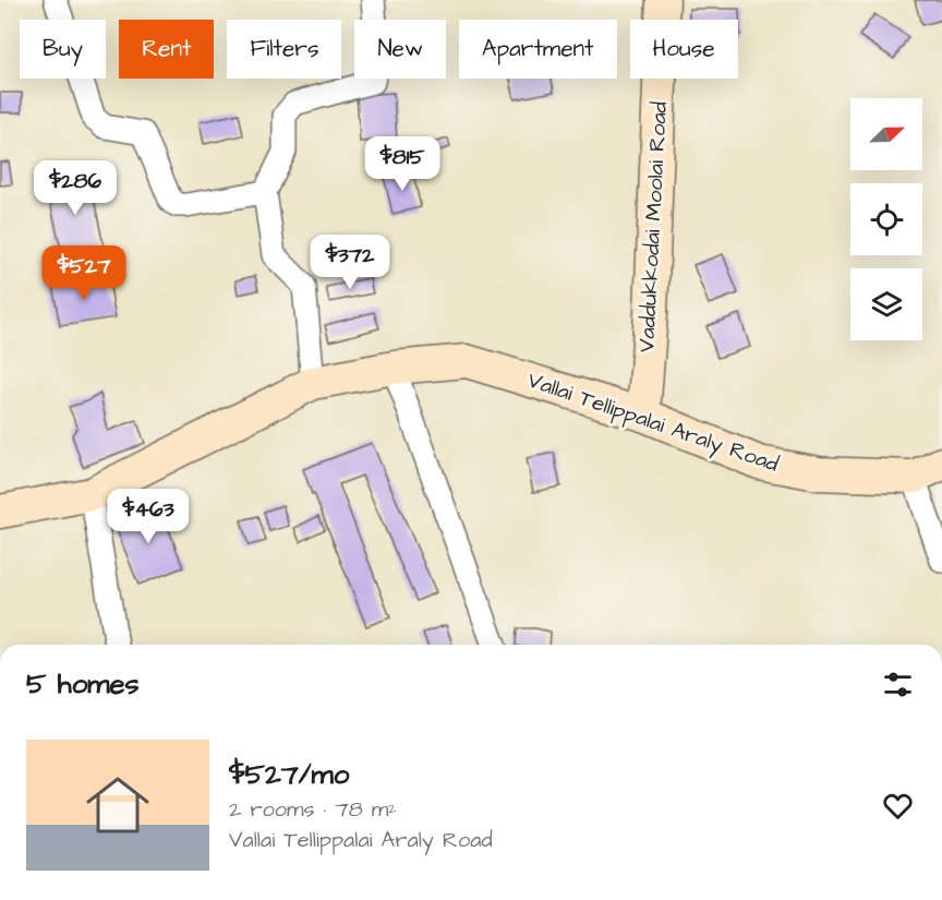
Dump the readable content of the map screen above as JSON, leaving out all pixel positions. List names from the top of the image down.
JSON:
{
  "streets": {
    "main road": ["Vaddukkodai Moolai Road", "Vallai Tellippalai Araly Road"]
  },
  "crossings": [
    ["Vaddukkodai Moolai Road", "Vallai Tellippalai Araly Road"]
  ],
  "north": "top right",
  "page": {
    "chip": [
      "Buy",
      "Rent",
      "Filters",
      "New",
      "Apartment",
      "House"
    ],
    "price": [
      "$815",
      "$286",
      "$372",
      "$527",
      "$463"
    ],
    "heading": "5 homes",
    "list": [
      {
        "name": "$527/mo",
        "note": "2 rooms · 78 m² · Vallai Tellippalai Araly Road"
      }
    ]
  }
}
